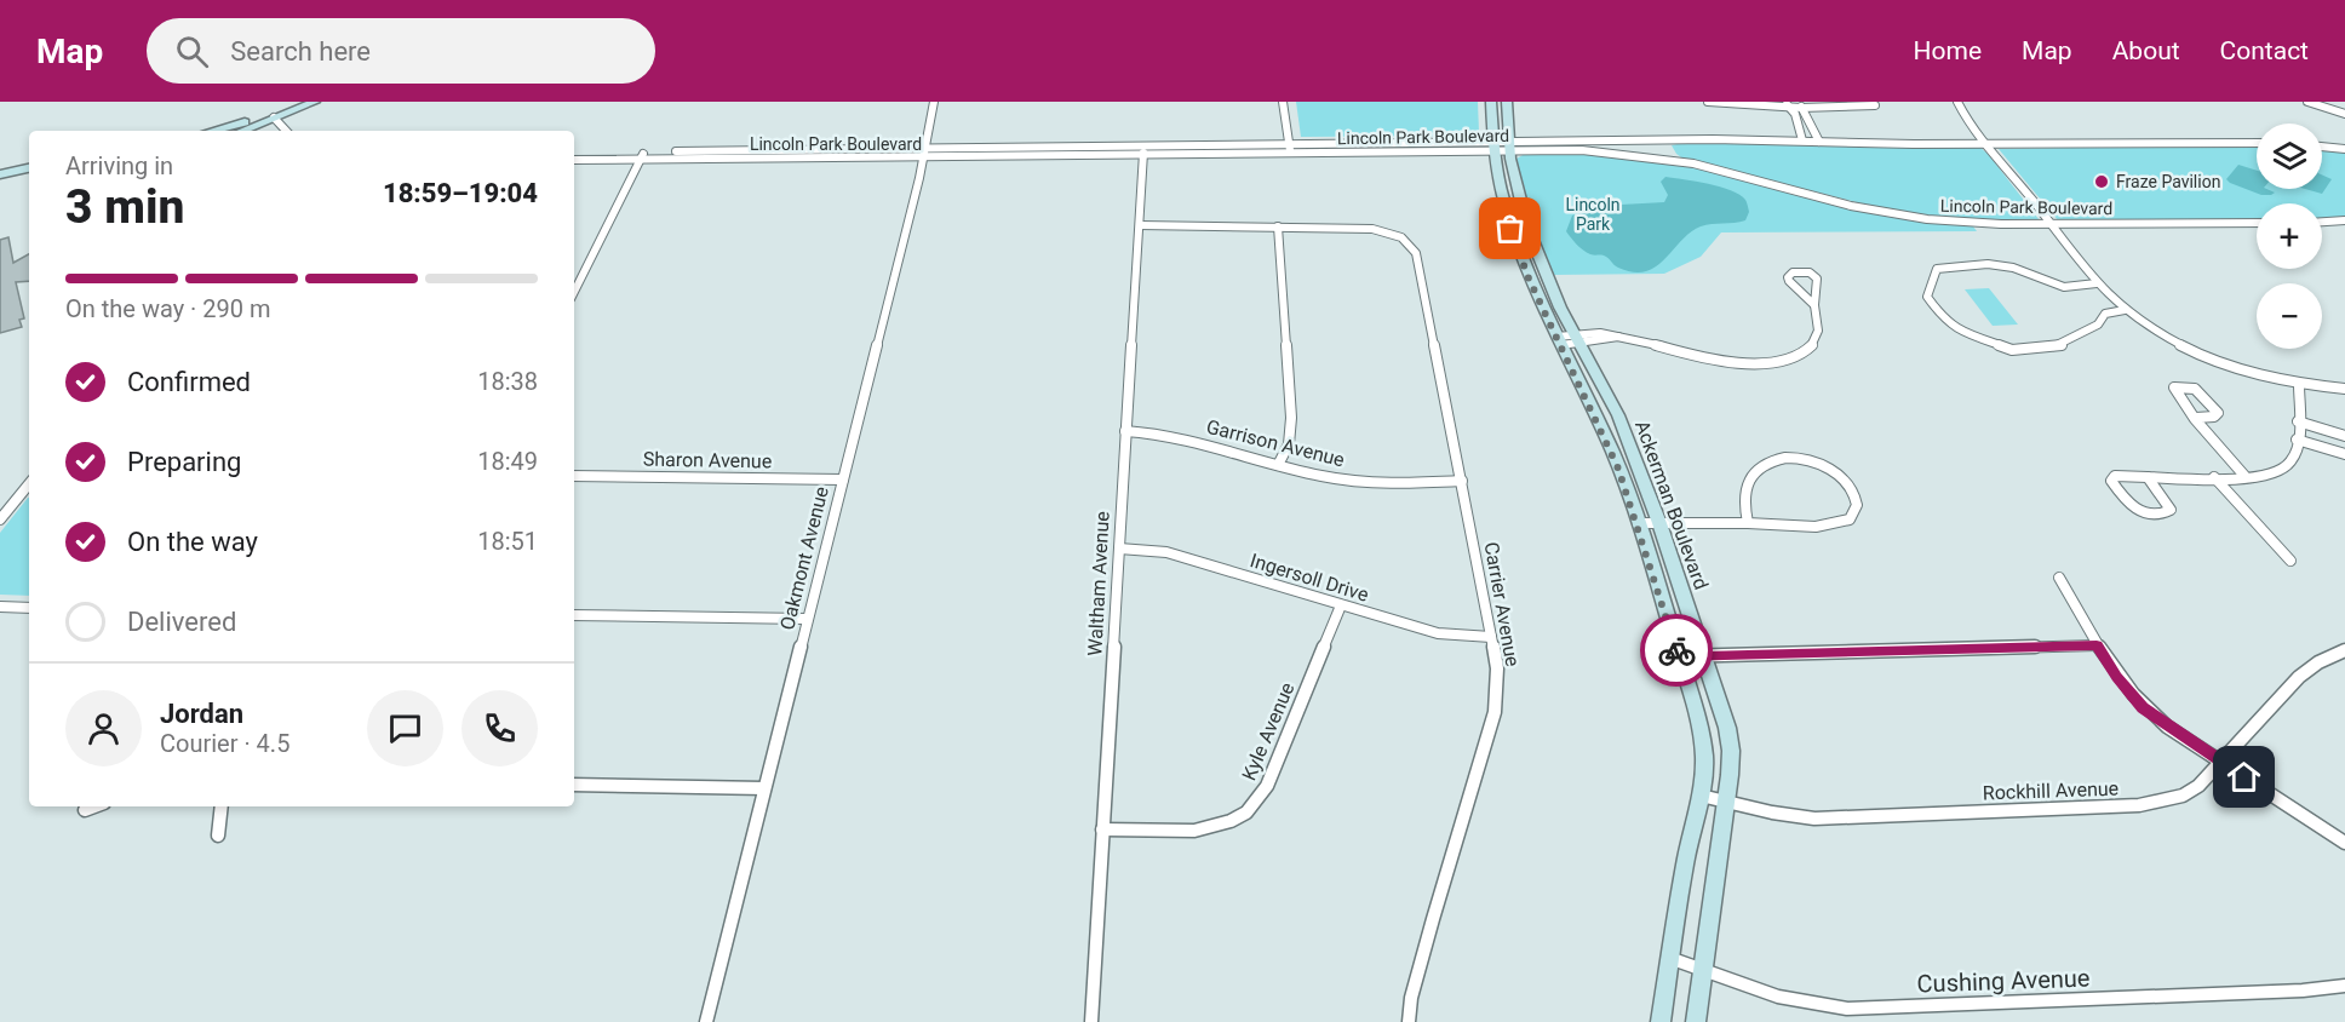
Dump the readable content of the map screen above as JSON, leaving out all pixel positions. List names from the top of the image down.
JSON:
{
  "streets": {
    "street": [
      "Lincoln Park Boulevard",
      "Garrison Avenue",
      "Sharon Avenue",
      "Ackerman Boulevard",
      "Oakmont Avenue",
      "Ingersoll Drive",
      "Waltham Avenue",
      "Carrier Avenue",
      "Kyle Avenue",
      "Rockhill Avenue",
      "Cushing Avenue"
    ]
  },
  "crossings": [
    ["Lincoln Park Boulevard", "Ackerman Boulevard"],
    ["Lincoln Park Boulevard", "Oakmont Avenue"],
    ["Lincoln Park Boulevard", "Waltham Avenue"],
    ["Garrison Avenue", "Waltham Avenue"],
    ["Garrison Avenue", "Carrier Avenue"],
    ["Sharon Avenue", "Oakmont Avenue"],
    ["Ackerman Boulevard", "Rockhill Avenue"],
    ["Ackerman Boulevard", "Cushing Avenue"],
    ["Ingersoll Drive", "Waltham Avenue"],
    ["Ingersoll Drive", "Carrier Avenue"],
    ["Ingersoll Drive", "Kyle Avenue"],
    ["Waltham Avenue", "Kyle Avenue"]
  ],
  "parks": ["Lincoln Park"],
  "places": ["Fraze Pavilion"],
  "page": {
    "header": "Map",
    "search": "Search here",
    "nav": [
      "Home",
      "Map",
      "About",
      "Contact"
    ],
    "map_buttons": ["+", "−"],
    "heading": ["3 min", "Arriving in", "18:59–19:04"],
    "panel": ["Jordan", "Courier · 4.5"],
    "bar": "On the way · 290 m",
    "list": [
      ["Confirmed", "18:38"],
      ["Preparing", "18:49"],
      ["On the way", "18:51"],
      "Delivered"
    ]
  }
}
